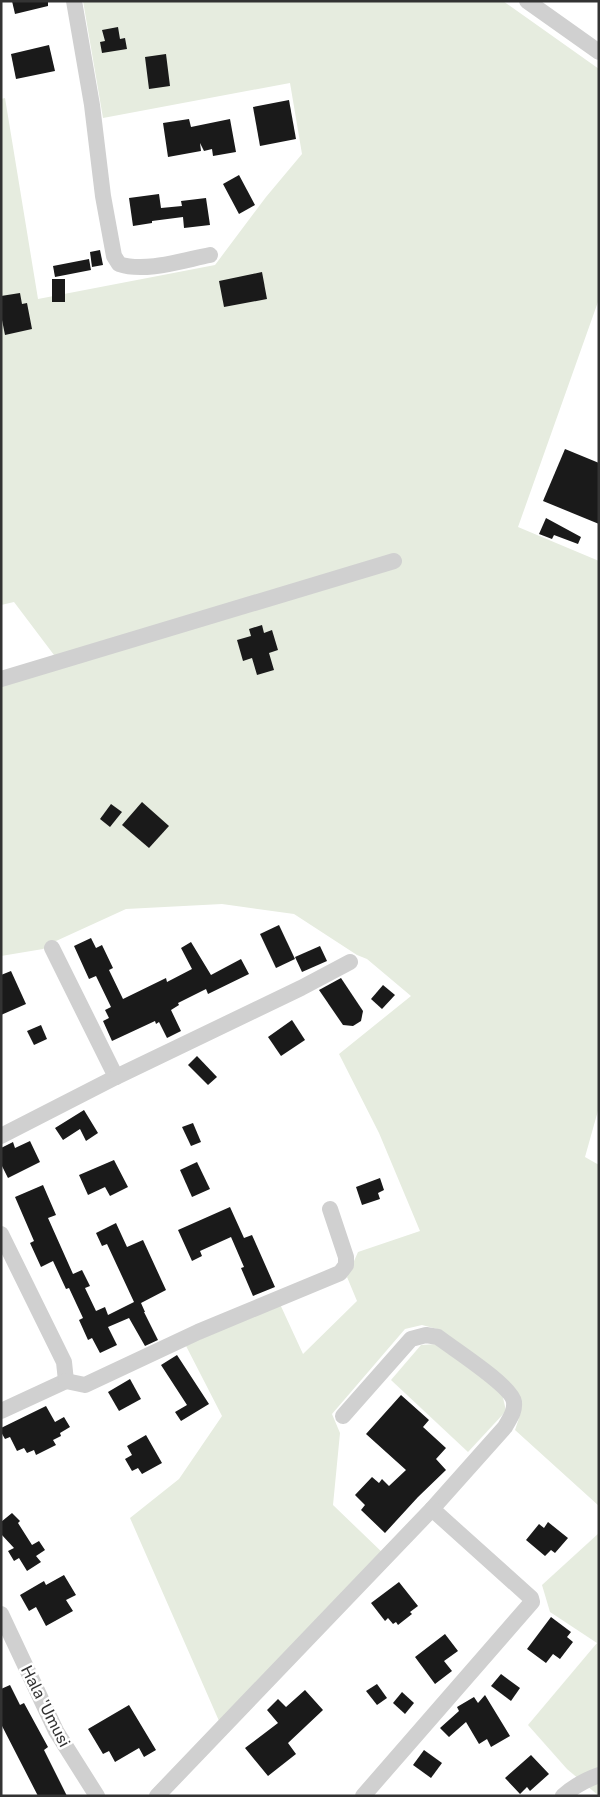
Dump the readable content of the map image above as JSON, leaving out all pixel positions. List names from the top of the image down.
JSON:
{
  "streets": {
    "street": ["Hala 'Umusi"]
  }
}
